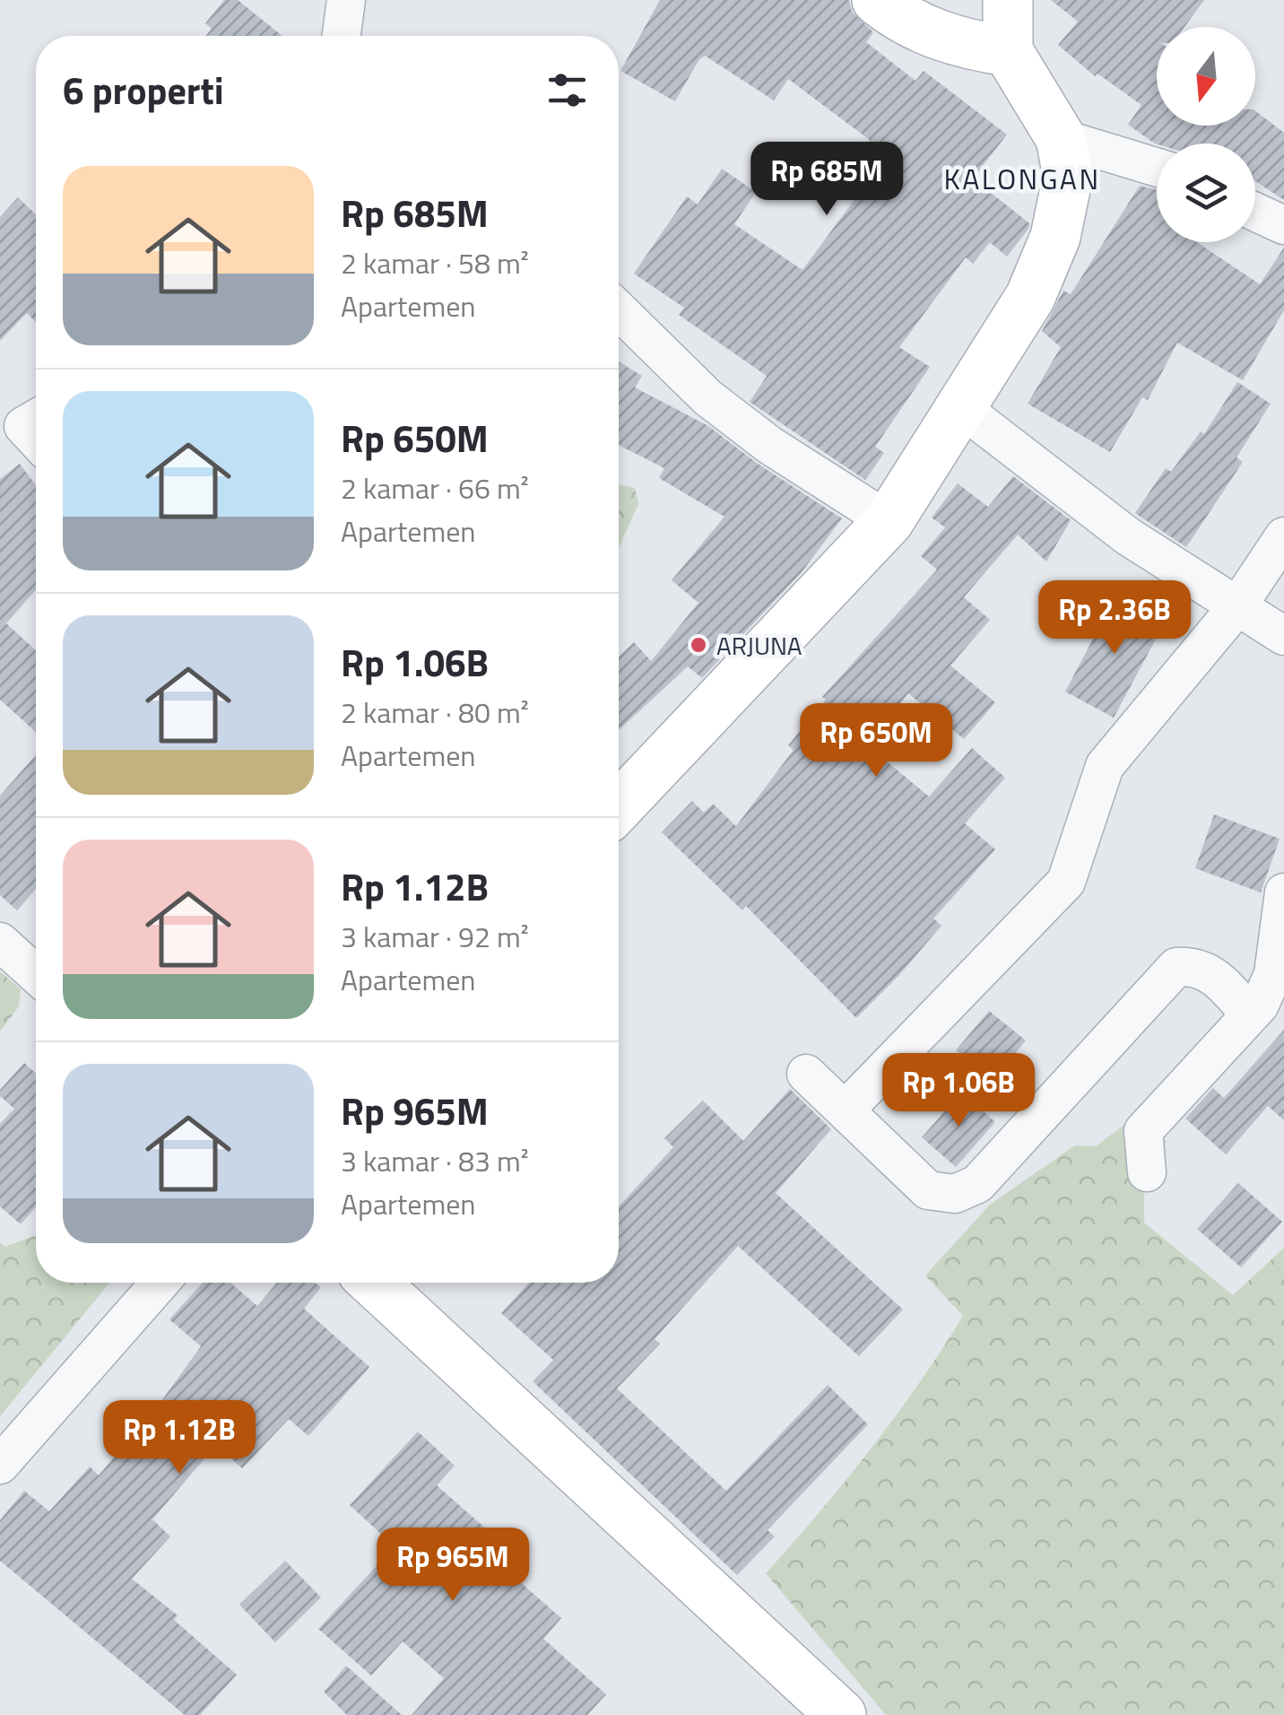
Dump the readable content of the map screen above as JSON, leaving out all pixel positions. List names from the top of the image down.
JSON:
{
  "districts": ["KALONGAN"],
  "places": ["ARJUNA"],
  "north": "bottom",
  "page": {
    "heading": "6 properti",
    "price": [
      "Rp 685M",
      "Rp 2.36B",
      "Rp 650M",
      "Rp 1.06B",
      "Rp 1.12B",
      "Rp 965M"
    ],
    "list": [
      {
        "name": "Rp 685M",
        "note": "2 kamar · 58 m² · Apartemen"
      },
      {
        "name": "Rp 650M",
        "note": "2 kamar · 66 m² · Apartemen"
      },
      {
        "name": "Rp 1.06B",
        "note": "2 kamar · 80 m² · Apartemen"
      },
      {
        "name": "Rp 1.12B",
        "note": "3 kamar · 92 m² · Apartemen"
      },
      {
        "name": "Rp 965M",
        "note": "3 kamar · 83 m² · Apartemen"
      }
    ]
  }
}
